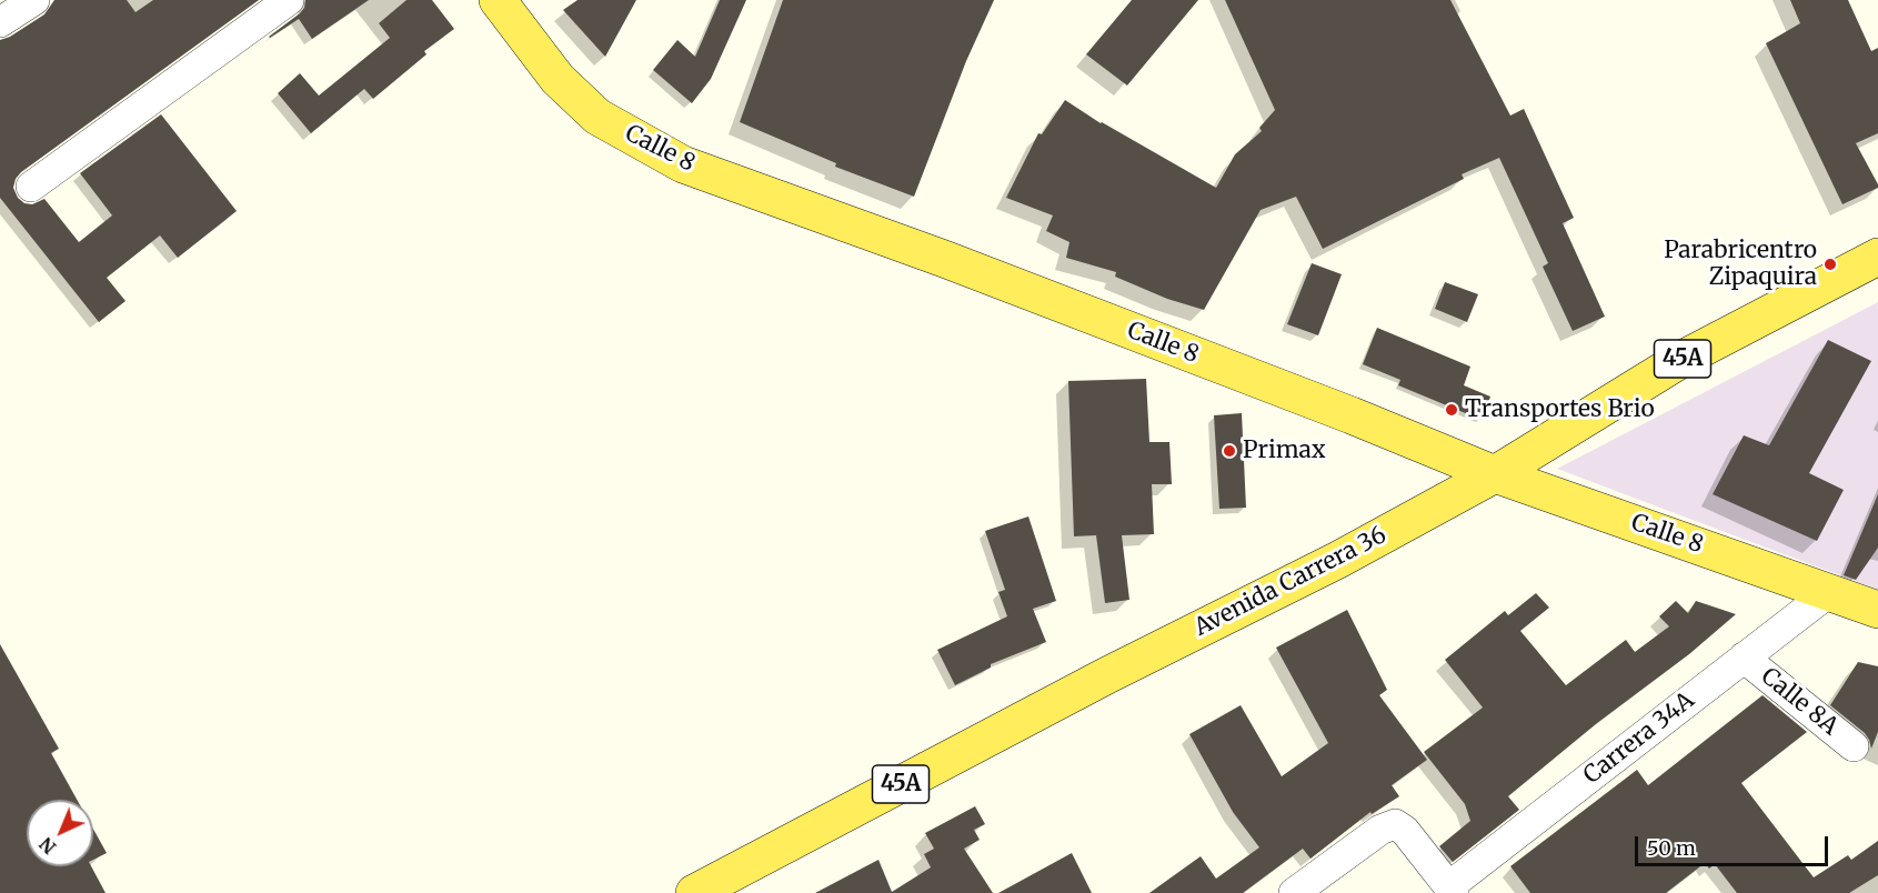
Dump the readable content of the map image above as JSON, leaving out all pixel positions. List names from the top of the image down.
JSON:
{
  "streets": {
    "main road": ["Calle 8", "45A", "Avenida Carrera 36"],
    "street": ["Calle 8A", "Carrera 34A"]
  },
  "crossings": [
    ["Calle 8", "Avenida Carrera 36"],
    ["Calle 8", "Carrera 34A"],
    ["Calle 8A", "Carrera 34A"]
  ],
  "places": ["Parabricentro Zipaquira", "Transportes Brio", "Primax"],
  "scale_bar": "50 m",
  "north": "bottom left"
}
